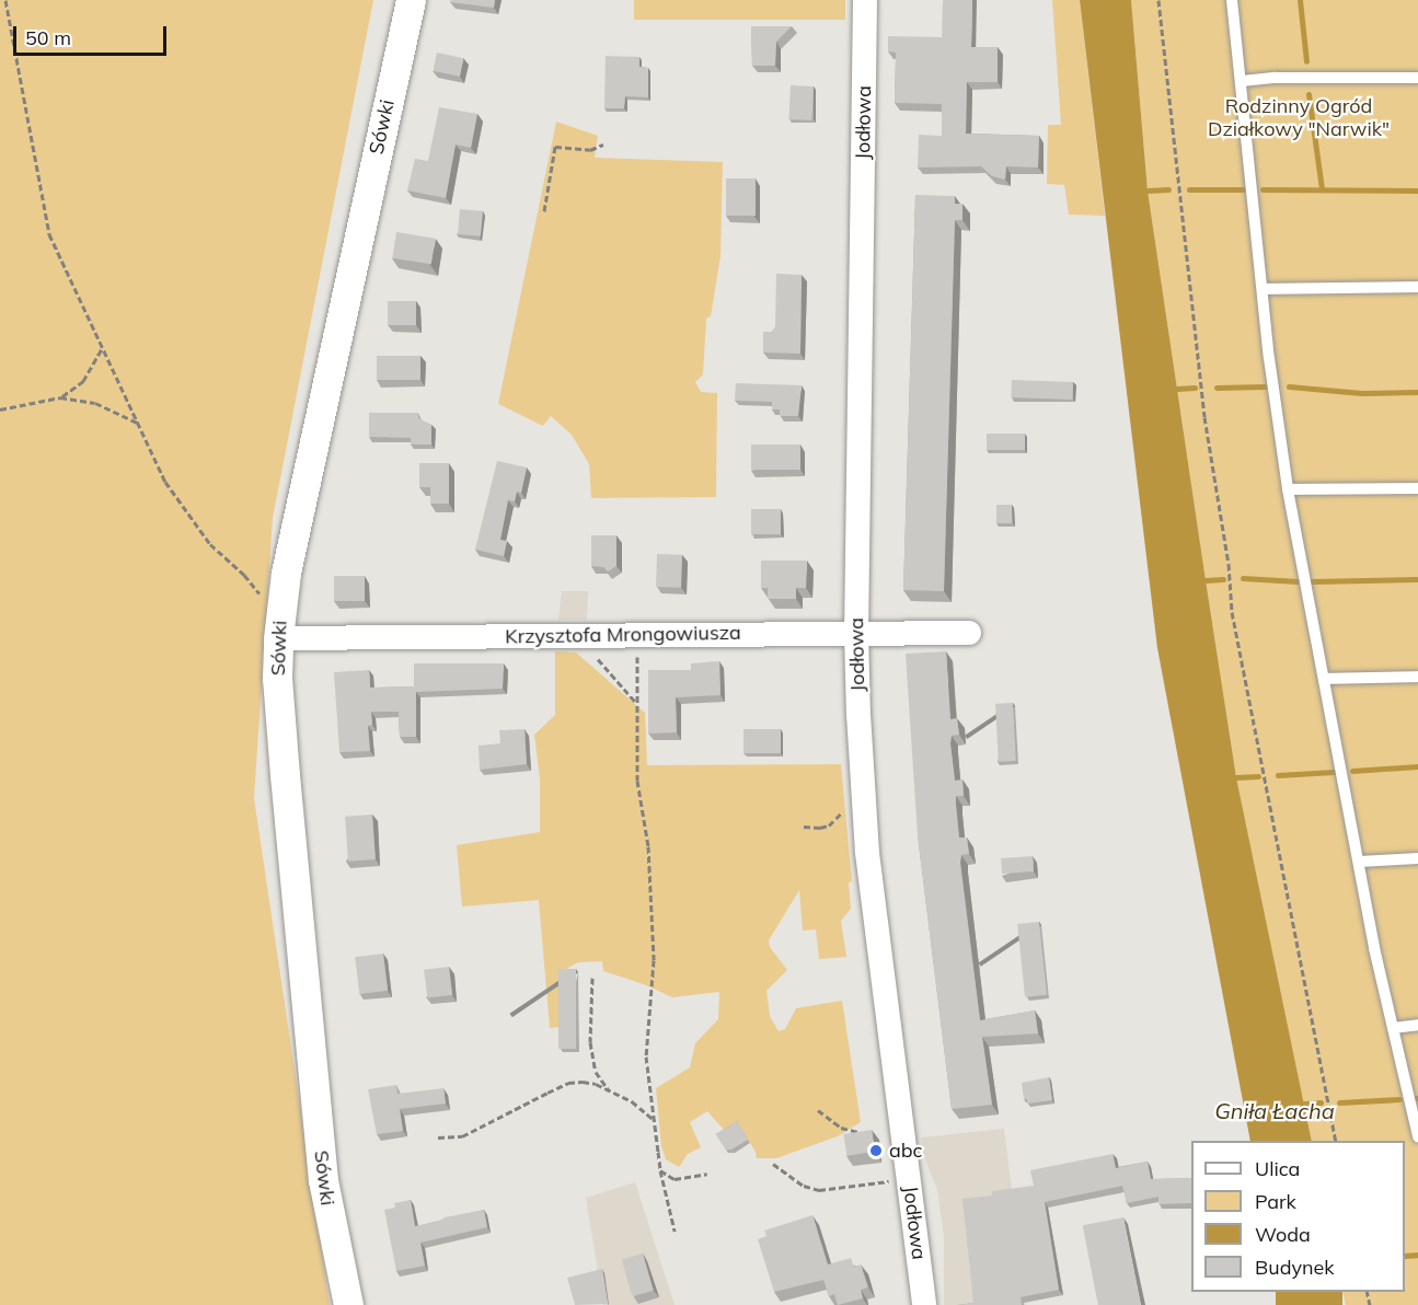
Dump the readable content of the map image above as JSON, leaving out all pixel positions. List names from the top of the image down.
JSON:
{
  "streets": {
    "street": ["Jodłowa", "Sówki", "Krzysztofa Mrongowiusza"]
  },
  "crossings": [
    ["Jodłowa", "Krzysztofa Mrongowiusza"],
    ["Sówki", "Krzysztofa Mrongowiusza"]
  ],
  "water": ["Gniła Łacha"],
  "parks": ["Rodzinny Ogród Działkowy \"Narwik\""],
  "places": ["abc"],
  "legend": [
    "Ulica",
    "Park",
    "Woda",
    "Budynek"
  ],
  "scale_bar": "50 m"
}
